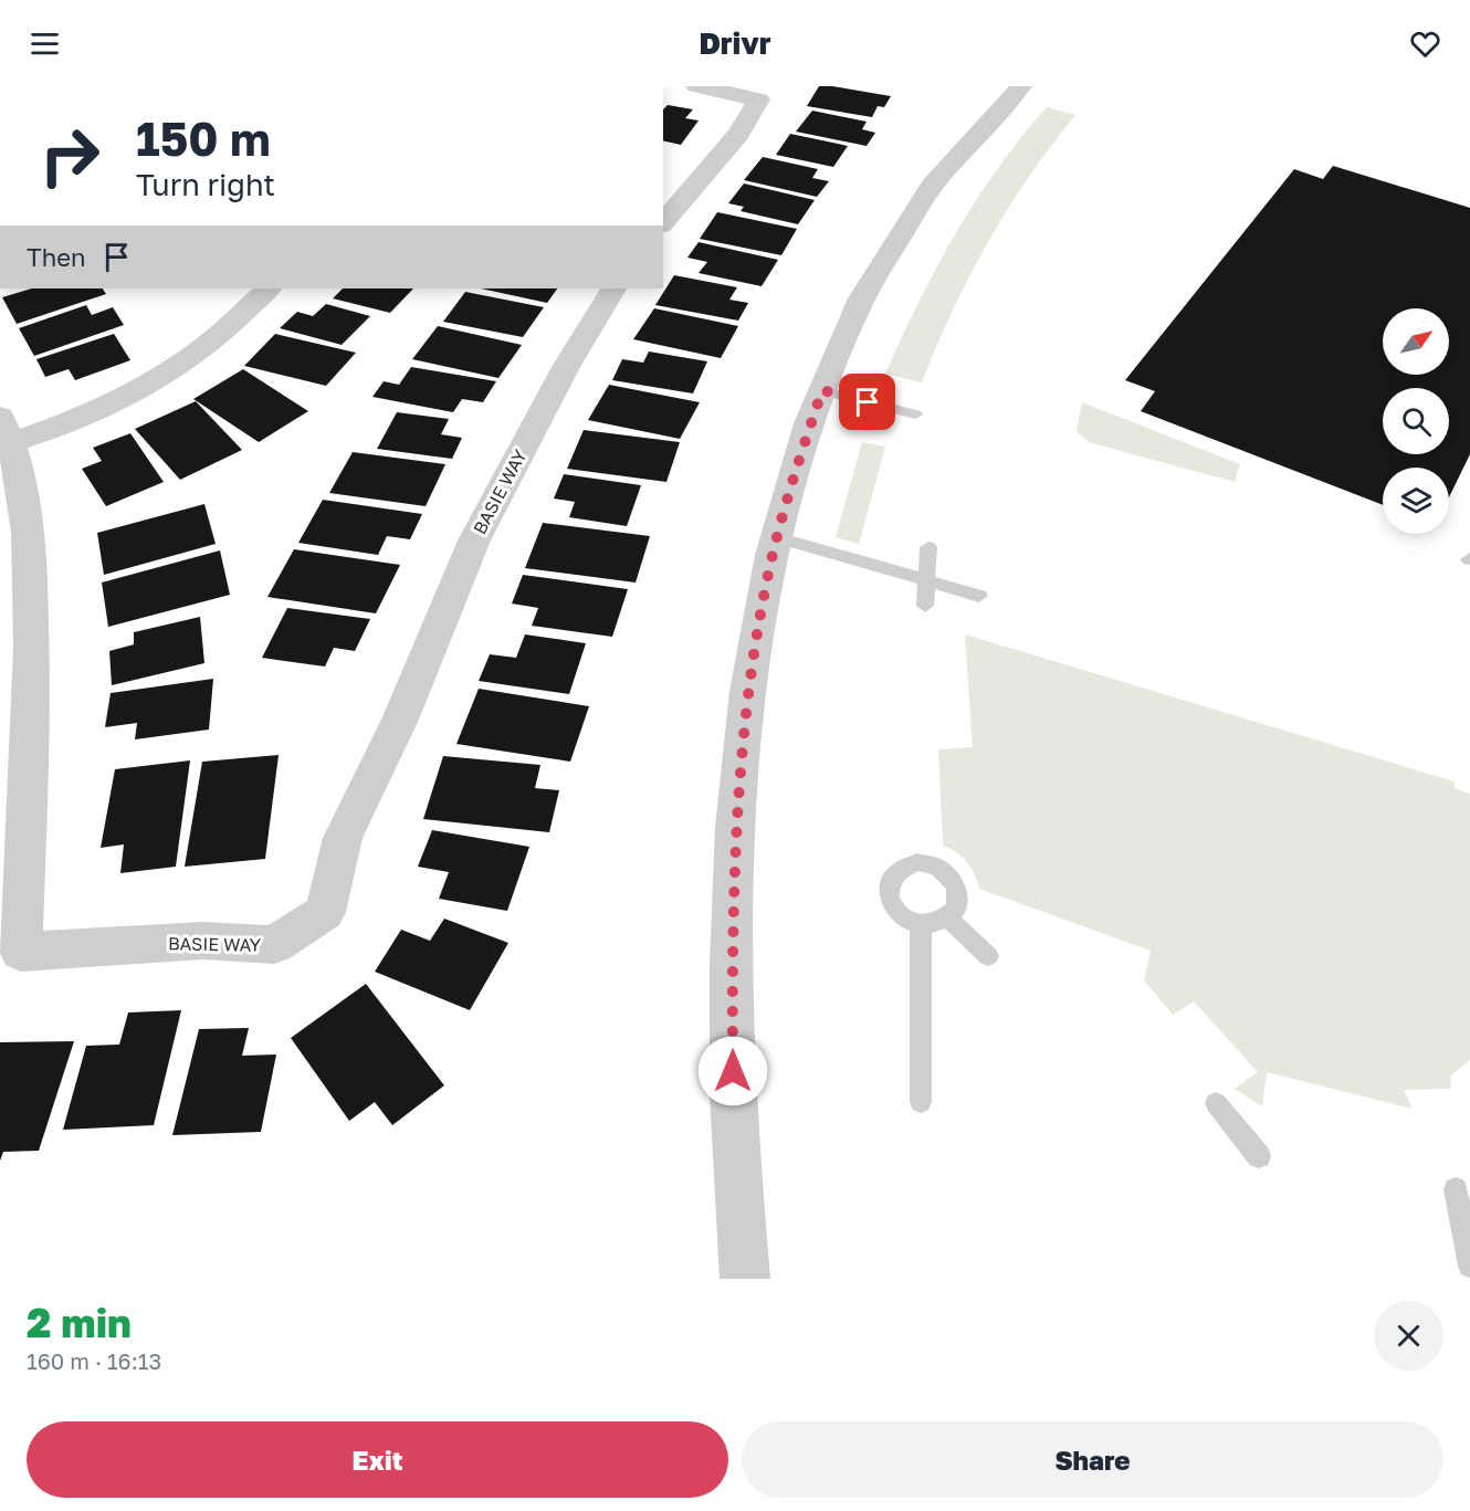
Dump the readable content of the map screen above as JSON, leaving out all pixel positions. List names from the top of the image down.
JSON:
{
  "streets": {
    "street": ["BASIE WAY"]
  },
  "north": "top right",
  "page": {
    "header": "Drivr",
    "turn": ["150 m", "Turn right"],
    "then": "Then",
    "heading": ["2 min", "160 m · 16:13"],
    "buttons": ["Exit", "Share"]
  }
}
